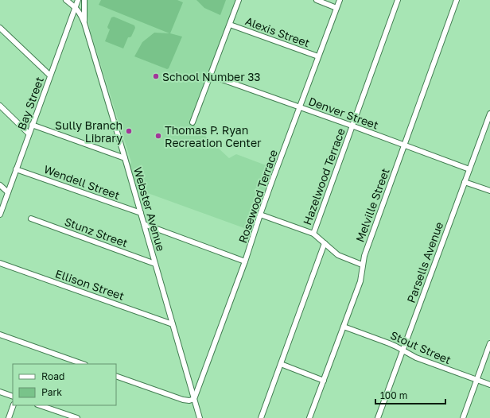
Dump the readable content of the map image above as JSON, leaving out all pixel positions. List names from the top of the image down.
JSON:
{
  "streets": {
    "street": [
      "Alexis Street",
      "Bay Street",
      "Denver Street",
      "Hazelwood Terrace",
      "Wendell Street",
      "Rosewood Terrace",
      "Melville Street",
      "Webster Avenue",
      "Stunz Street",
      "Parsells Avenue",
      "Ellison Street",
      "Stout Street"
    ]
  },
  "crossings": [
    ["Alexis Street", "Rosewood Terrace"],
    ["Bay Street", "Wendell Street"],
    ["Bay Street", "Webster Avenue"],
    ["Denver Street", "Hazelwood Terrace"],
    ["Denver Street", "Rosewood Terrace"],
    ["Denver Street", "Melville Street"],
    ["Denver Street", "Parsells Avenue"],
    ["Wendell Street", "Webster Avenue"],
    ["Rosewood Terrace", "Webster Avenue"],
    ["Melville Street", "Stout Street"],
    ["Webster Avenue", "Stunz Street"],
    ["Webster Avenue", "Ellison Street"],
    ["Parsells Avenue", "Stout Street"]
  ],
  "places": ["School Number 33", "Sully Branch Library", "Thomas P. Ryan Recreation Center"],
  "legend": ["Road", "Park"],
  "scale_bar": "100 m"
}
